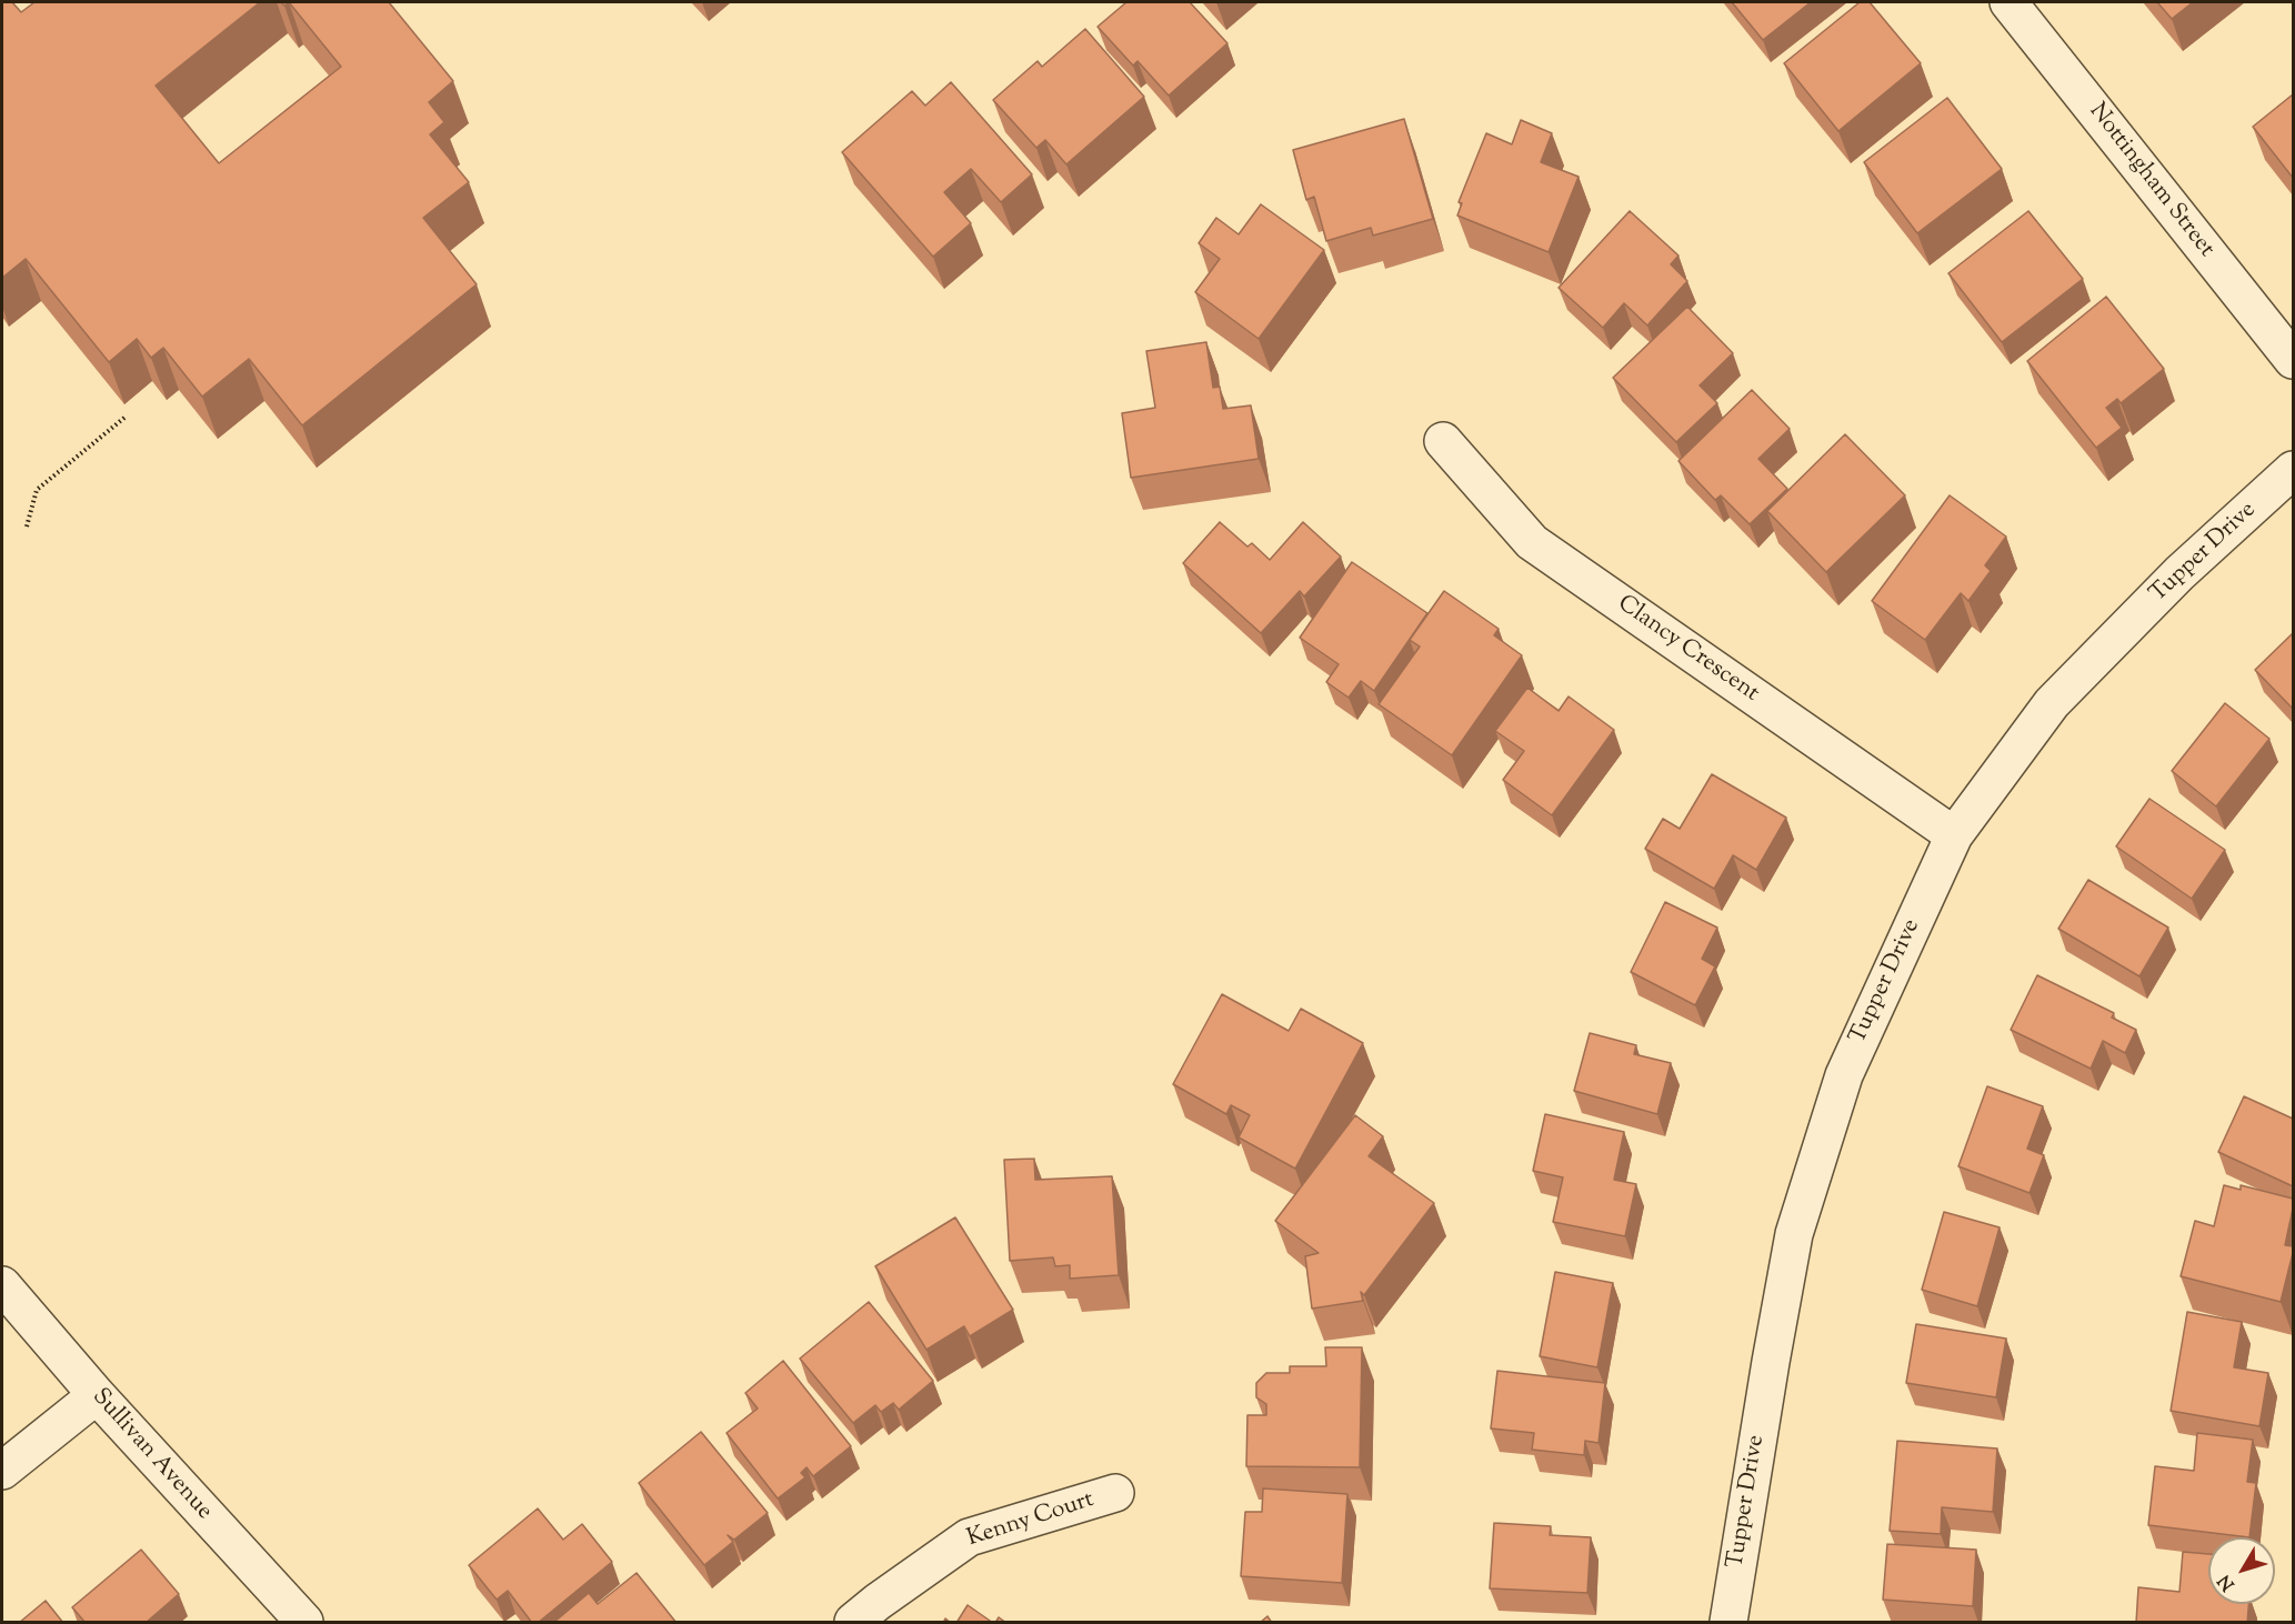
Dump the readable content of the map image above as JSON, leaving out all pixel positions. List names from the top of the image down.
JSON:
{
  "streets": {
    "street": [
      "Nottingham Street",
      "Tupper Drive",
      "Clancy Crescent",
      "Sullivan Avenue",
      "Kenny Court"
    ]
  },
  "crossings": [
    ["Tupper Drive", "Clancy Crescent"]
  ],
  "north": "bottom left"
}
